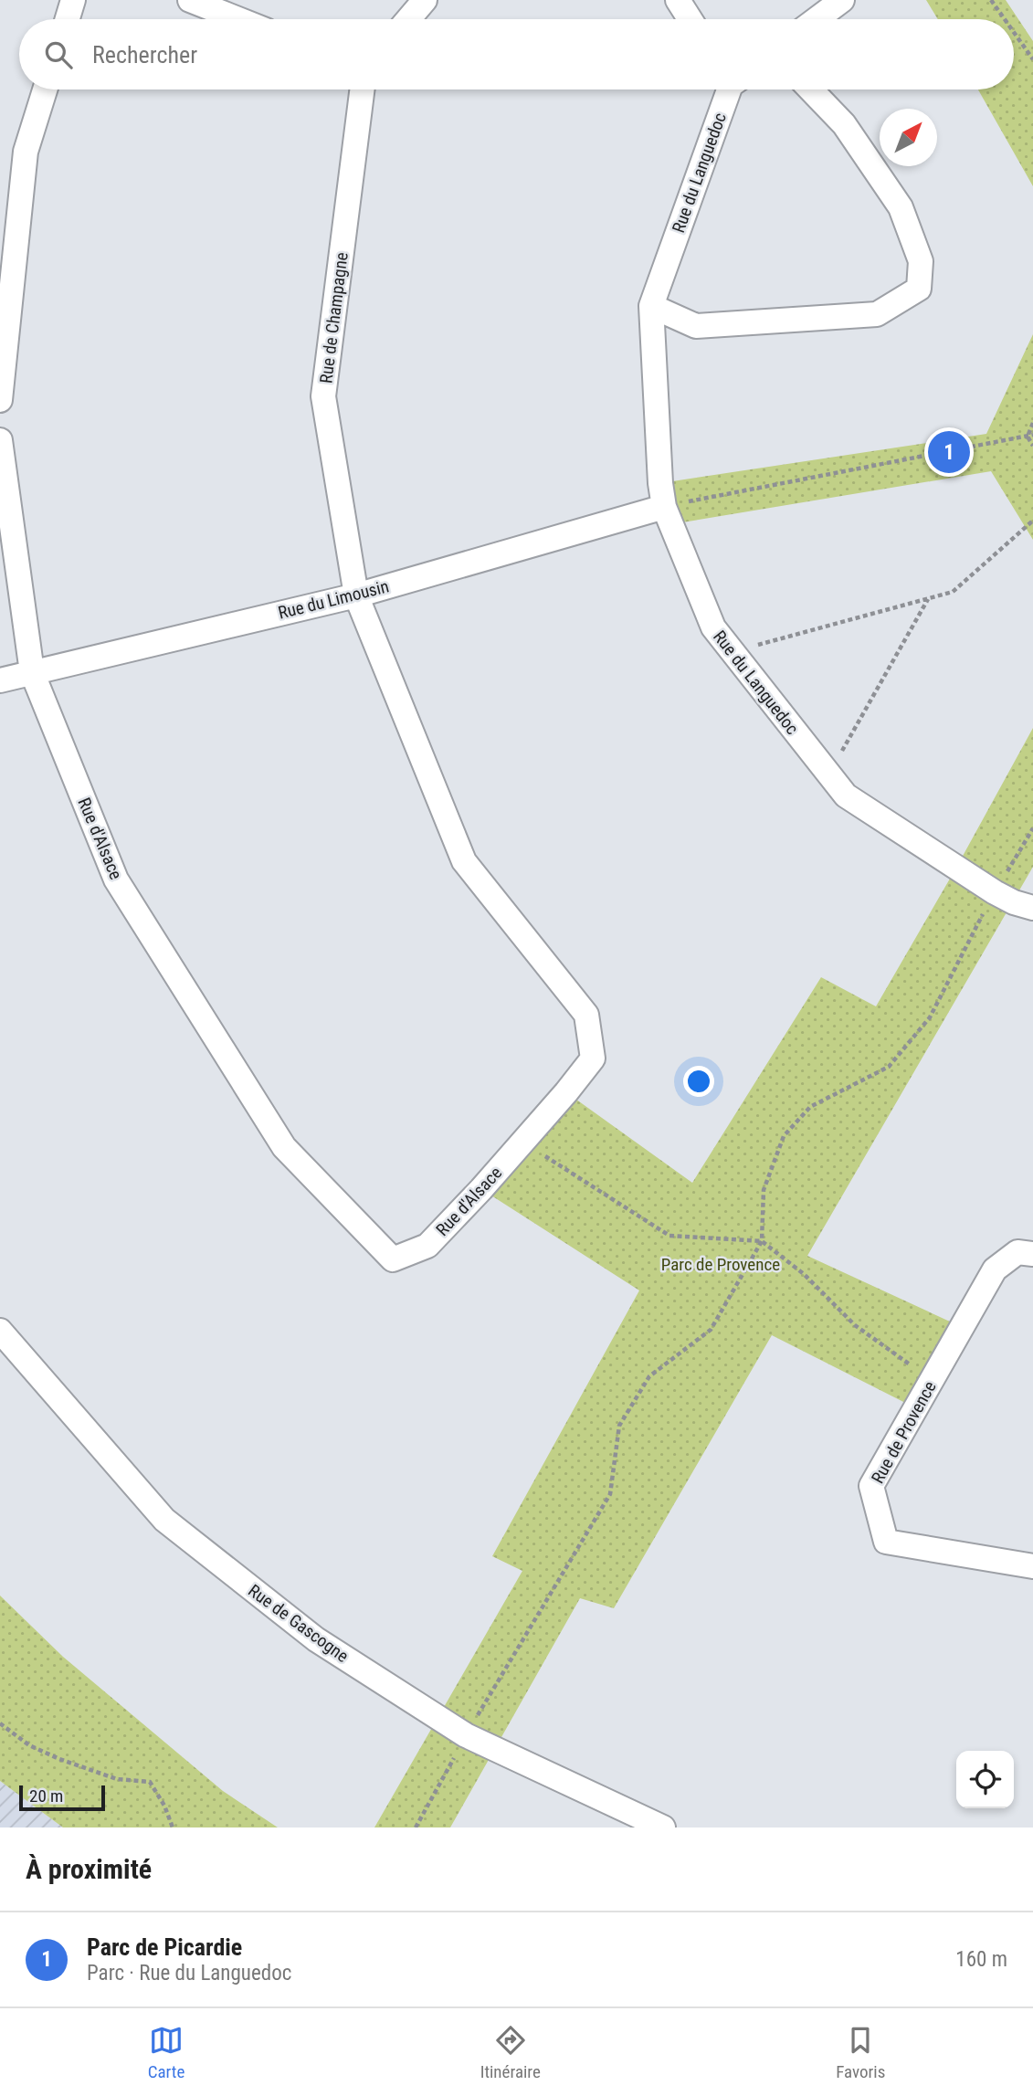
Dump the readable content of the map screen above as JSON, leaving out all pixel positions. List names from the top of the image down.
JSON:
{
  "streets": {
    "street": [
      "Rue du Languedoc",
      "Rue de Champagne",
      "Rue du Limousin",
      "Rue d'Alsace",
      "Rue de Provence",
      "Rue de Gascogne"
    ]
  },
  "crossings": [
    ["Rue du Languedoc", "Rue du Limousin"],
    ["Rue de Champagne", "Rue du Limousin"],
    ["Rue de Champagne", "Rue d'Alsace"],
    ["Rue du Limousin", "Rue d'Alsace"]
  ],
  "parks": ["Parc de Provence"],
  "scale_bar": "20 m",
  "north": "top right",
  "page": {
    "search": "Rechercher",
    "pins": "1",
    "scale": "20 m",
    "heading": "À proximité",
    "list": [
      {
        "mark": "1",
        "name": "Parc de Picardie",
        "note": "Parc · Rue du Languedoc",
        "value": "160 m"
      }
    ],
    "nav": ["Carte", "Itinéraire", "Favoris"]
  }
}
